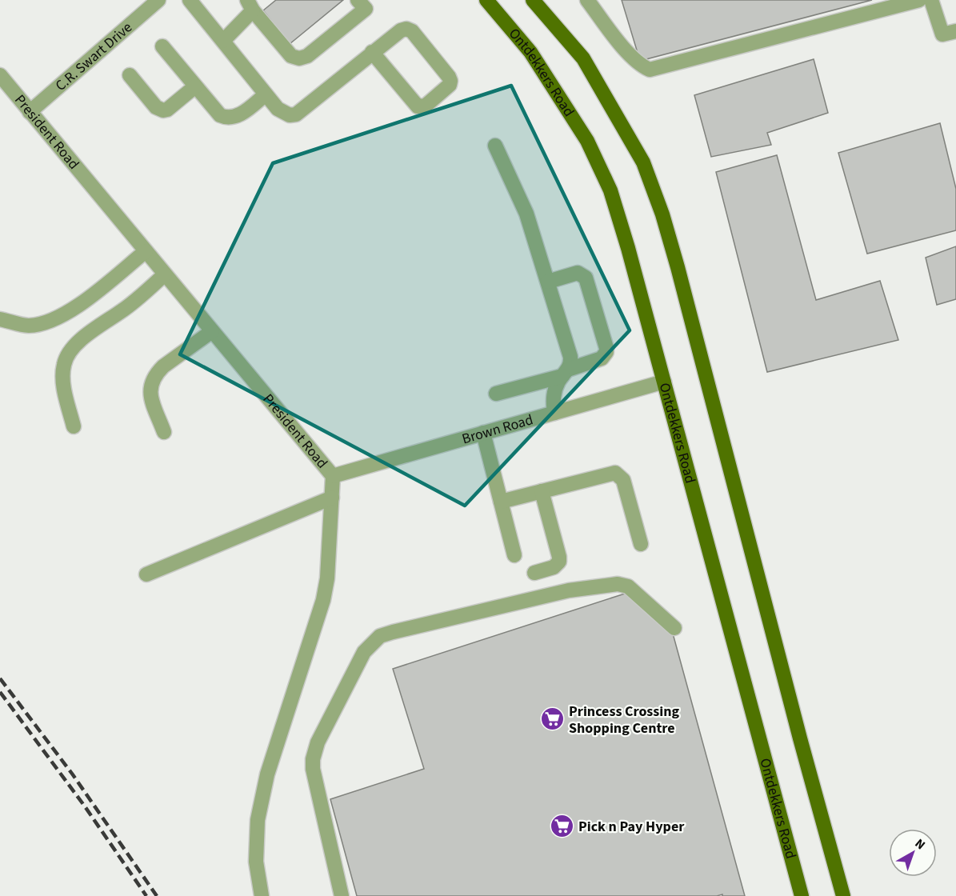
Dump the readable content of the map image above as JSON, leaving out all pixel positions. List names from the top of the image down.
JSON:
{
  "streets": {
    "main road": ["Ontdekkers Road"],
    "street": ["C.R. Swart Drive", "President Road", "Brown Road"]
  },
  "crossings": [
    ["C.R. Swart Drive", "President Road"],
    ["Ontdekkers Road", "Brown Road"],
    ["President Road", "Brown Road"]
  ],
  "places": {
    "supermarket": ["Princess Crossing Shopping Centre", "Pick n Pay Hyper"]
  },
  "north": "top right"
}
